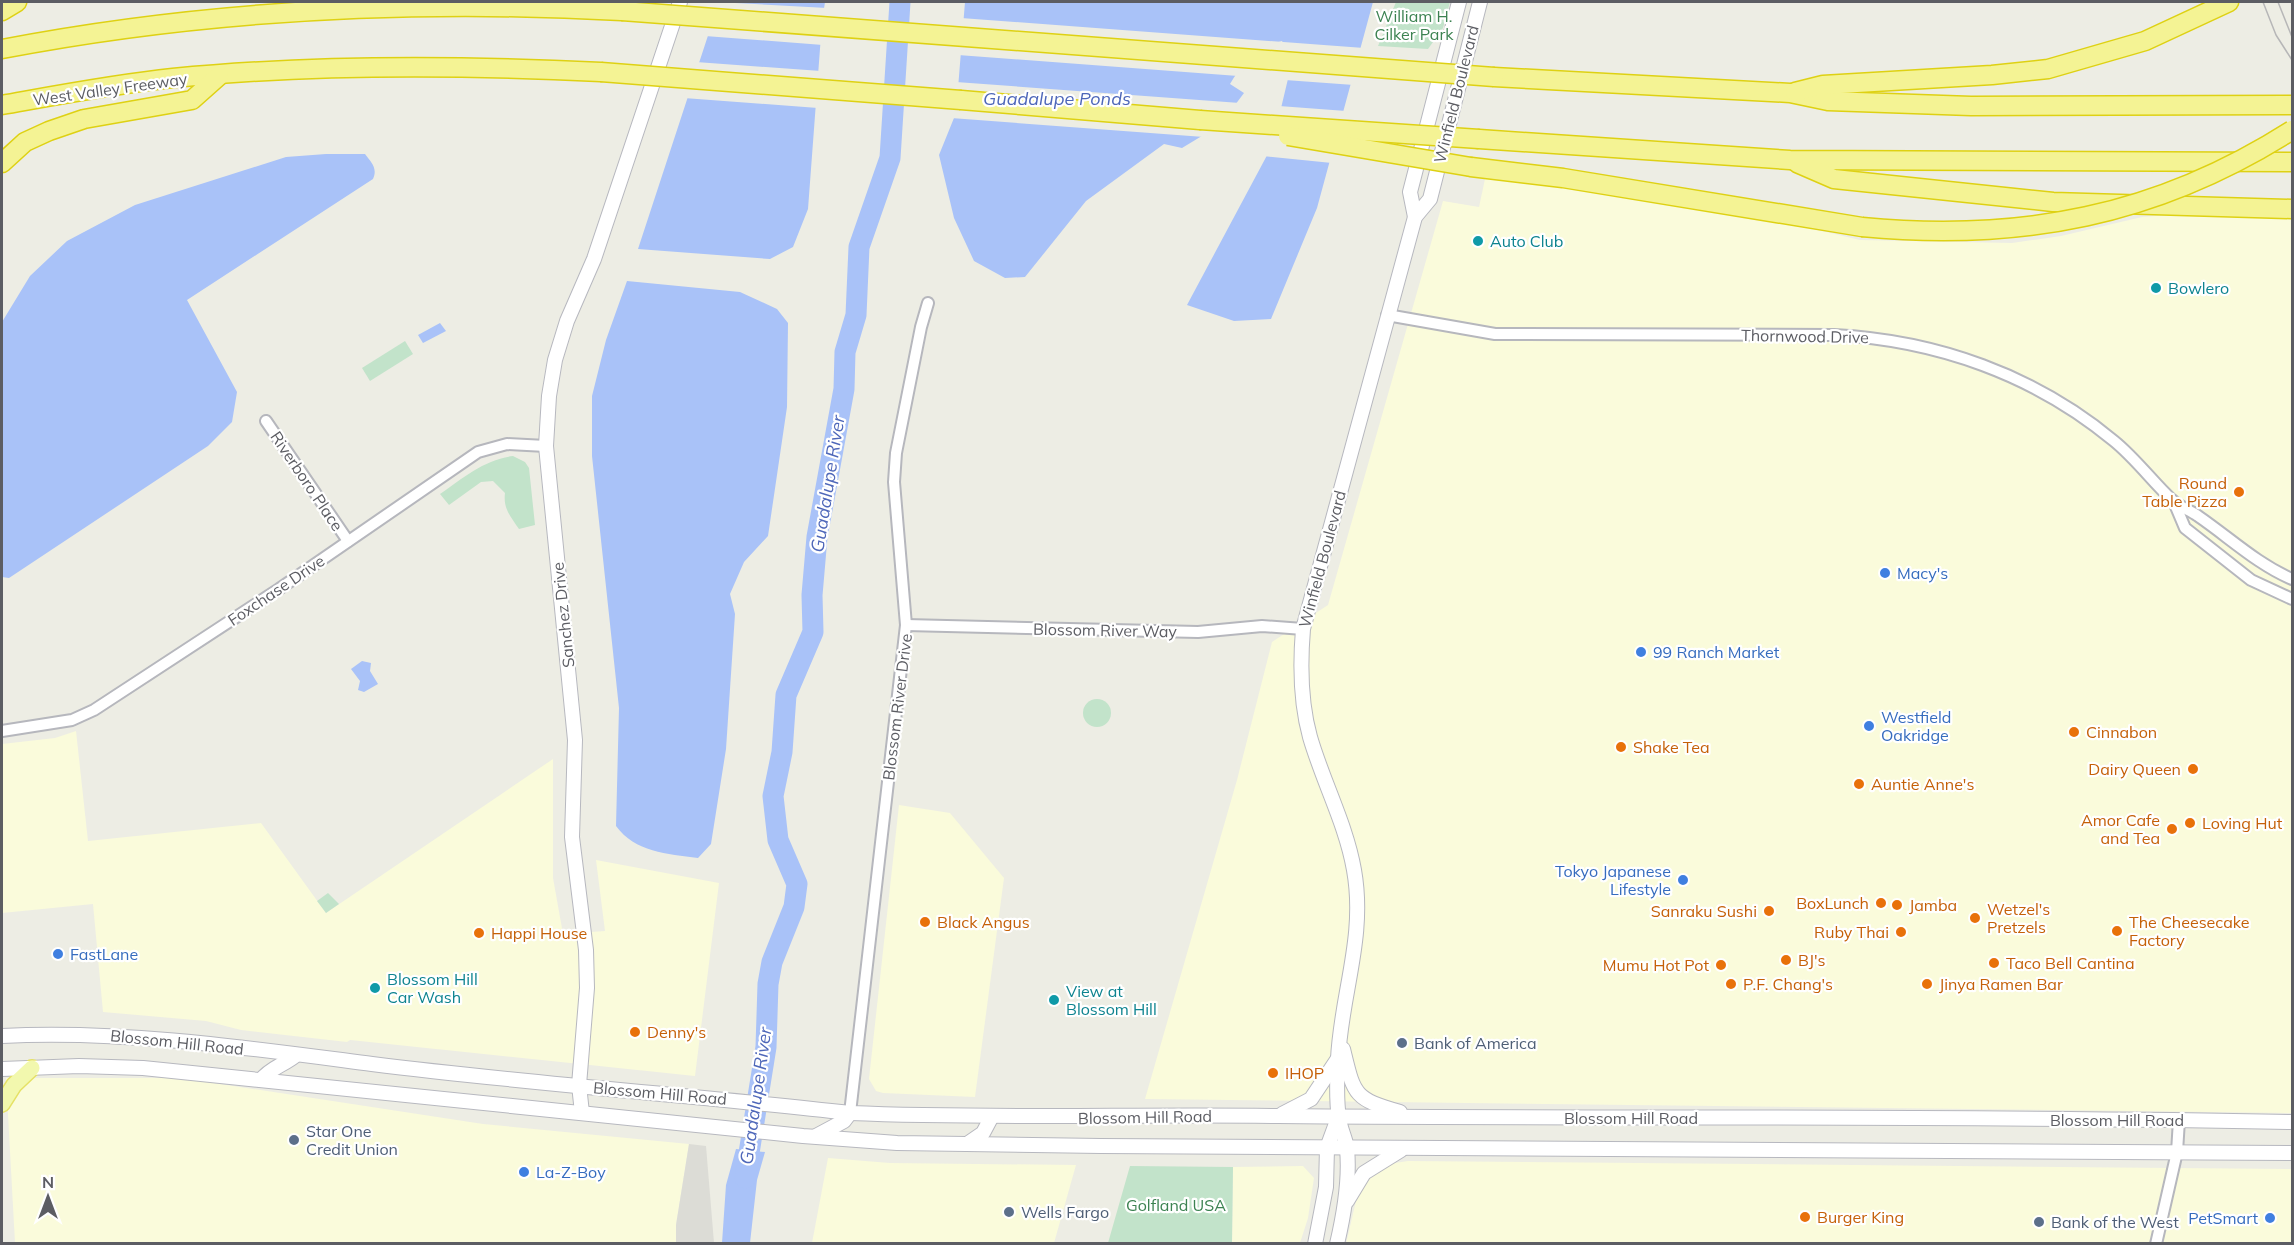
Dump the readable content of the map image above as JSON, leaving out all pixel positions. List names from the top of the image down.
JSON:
{
  "streets": {
    "highway": ["West Valley Freeway"],
    "main road": ["Winfield Boulevard", "Sanchez Drive", "Blossom Hill Road"],
    "street": [
      "Thornwood Drive",
      "Riverboro Place",
      "Foxchase Drive",
      "Blossom River Way",
      "Blossom River Drive"
    ]
  },
  "crossings": [
    ["Winfield Boulevard", "Thornwood Drive"],
    ["Winfield Boulevard", "Blossom River Way"],
    ["Winfield Boulevard", "Blossom Hill Road"],
    ["Riverboro Place", "Foxchase Drive"],
    ["Foxchase Drive", "Sanchez Drive"],
    ["Sanchez Drive", "Blossom Hill Road"],
    ["Blossom River Way", "Blossom River Drive"],
    ["Blossom River Drive", "Blossom Hill Road"]
  ],
  "water": ["Guadalupe Ponds", "Guadalupe River"],
  "parks": ["William H. Cilker Park", "Golfland USA"],
  "places": [
    "Auto Club",
    "Bowlero",
    "Round Table Pizza",
    "Macy's",
    "99 Ranch Market",
    "Westfield Oakridge",
    "Cinnabon",
    "Shake Tea",
    "Dairy Queen",
    "Auntie Anne's",
    "Loving Hut",
    "Amor Cafe and Tea",
    "Tokyo Japanese Lifestyle",
    "BoxLunch",
    "Jamba",
    "Sanraku Sushi",
    "Wetzel's Pretzels",
    "Black Angus",
    "The Cheesecake Factory",
    "Ruby Thai",
    "Happi House",
    "FastLane",
    "BJ's",
    "Taco Bell Cantina",
    "Mumu Hot Pot",
    "P.F. Chang's",
    "Jinya Ramen Bar",
    "Blossom Hill Car Wash",
    "View at Blossom Hill",
    "Denny's",
    "Bank of America",
    "IHOP",
    "Star One Credit Union",
    "La-Z-Boy",
    "Wells Fargo",
    "Burger King",
    "PetSmart",
    "Bank of the West"
  ],
  "north": "top"
}
